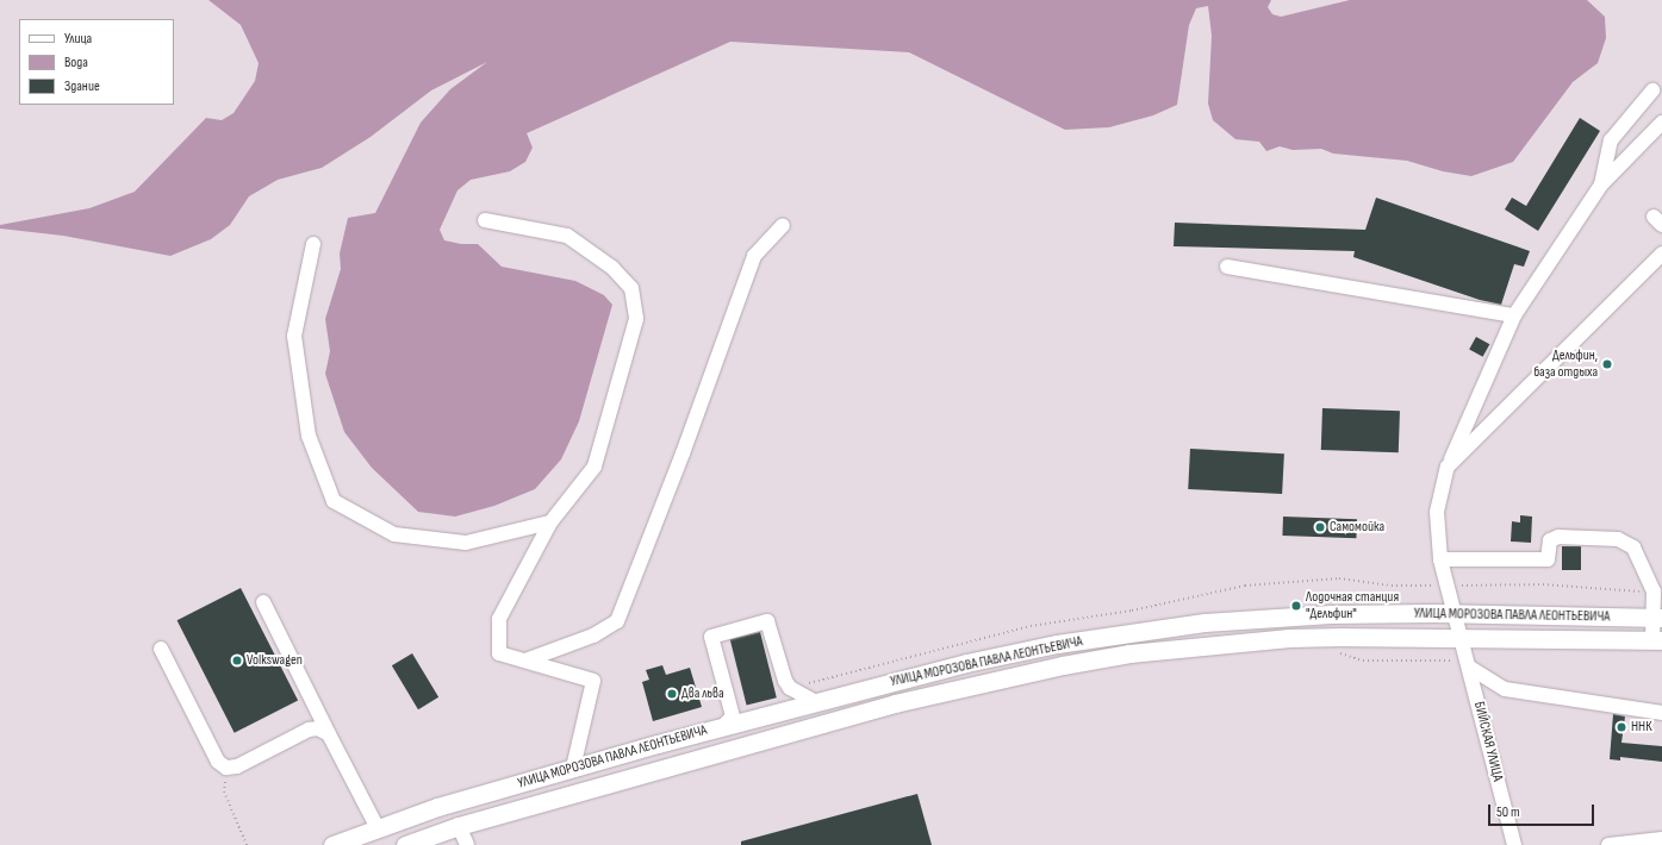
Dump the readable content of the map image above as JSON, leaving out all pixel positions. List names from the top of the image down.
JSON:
{
  "streets": {
    "main road": ["УЛИЦА МОРОЗОВА ПАВЛА ЛЕОНТЬЕВИЧА"],
    "street": ["БИЙСКАЯ УЛИЦА"]
  },
  "crossings": [
    ["УЛИЦА МОРОЗОВА ПАВЛА ЛЕОНТЬЕВИЧА", "БИЙСКАЯ УЛИЦА"]
  ],
  "places": [
    "Дельфин, база отдыха",
    "Самомойка",
    "Лодочная станция \"Дельфин\"",
    "Volkswagen",
    "Два льва",
    "ННК"
  ],
  "legend": ["Улица", "Вода", "Здание"],
  "scale_bar": "50 m"
}
